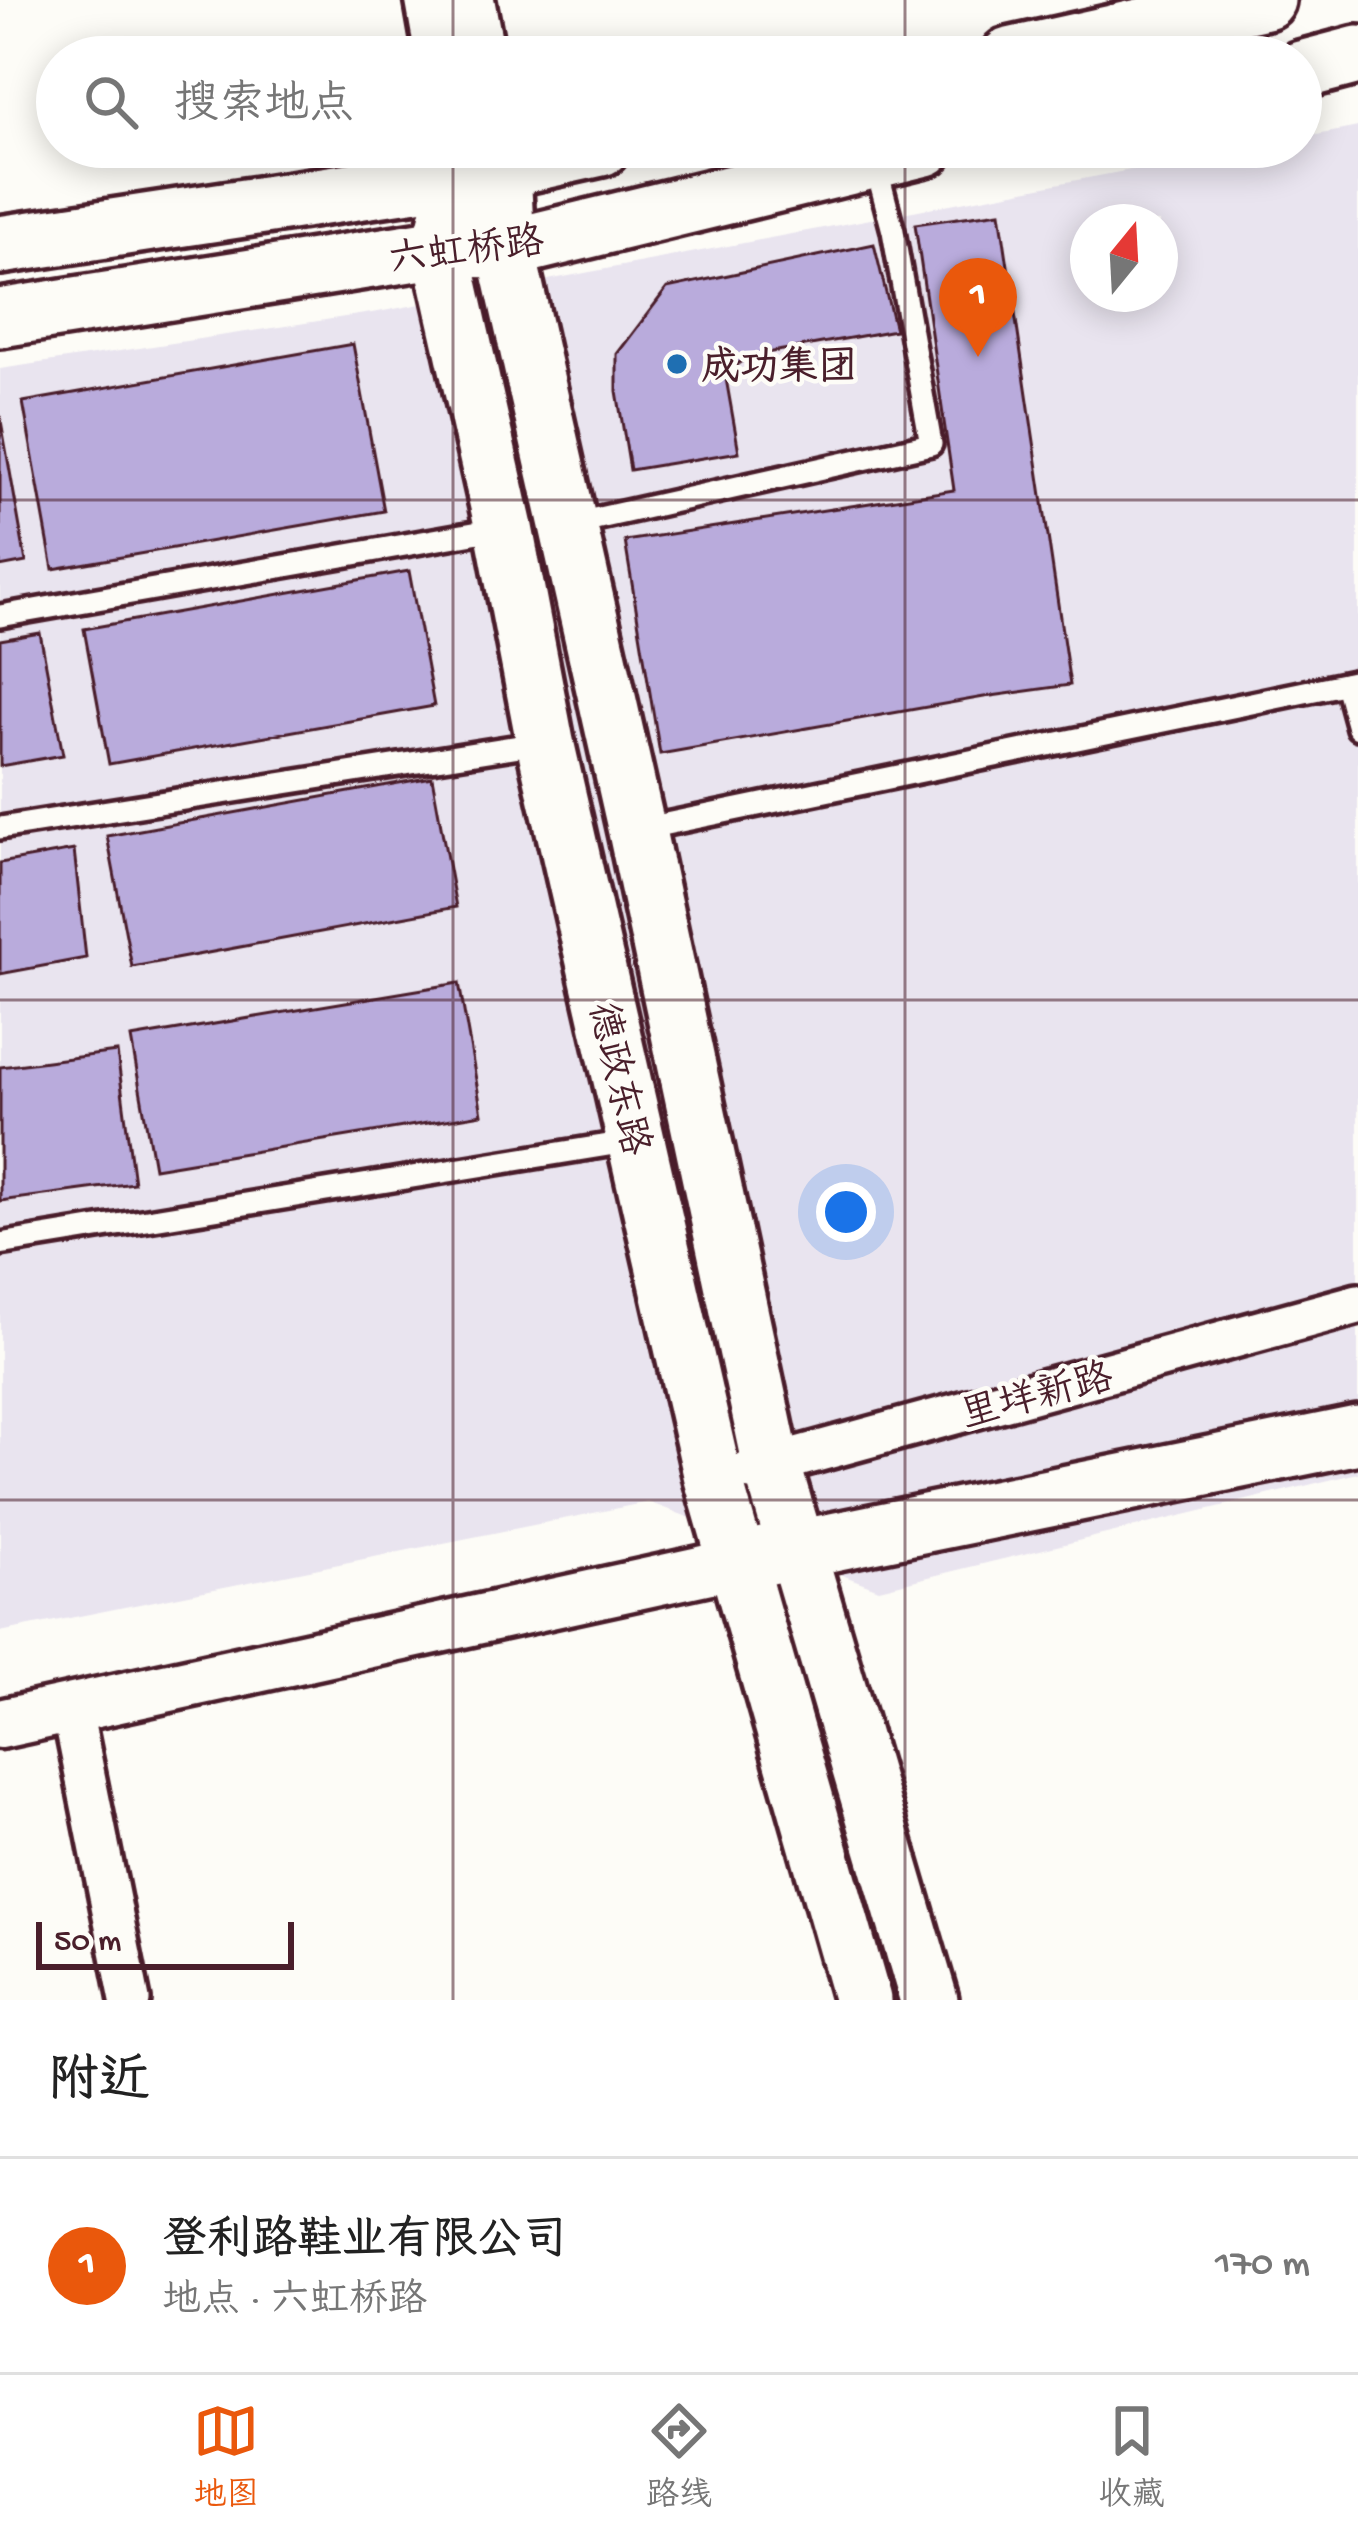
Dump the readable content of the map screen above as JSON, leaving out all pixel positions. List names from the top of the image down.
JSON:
{
  "streets": {
    "main road": ["六虹桥路", "德政东路"],
    "street": ["里垟新路"]
  },
  "crossings": [
    ["六虹桥路", "德政东路"],
    ["德政东路", "里垟新路"]
  ],
  "places": ["成功集团"],
  "scale_bar": "50 m",
  "north": "top",
  "page": {
    "search": "搜索地点",
    "pins": "1",
    "scale": "50 m",
    "heading": "附近",
    "list": [
      {
        "mark": "1",
        "name": "登利路鞋业有限公司",
        "note": "地点 · 六虹桥路",
        "value": "170 m"
      }
    ],
    "nav": ["地图", "路线", "收藏"]
  }
}
